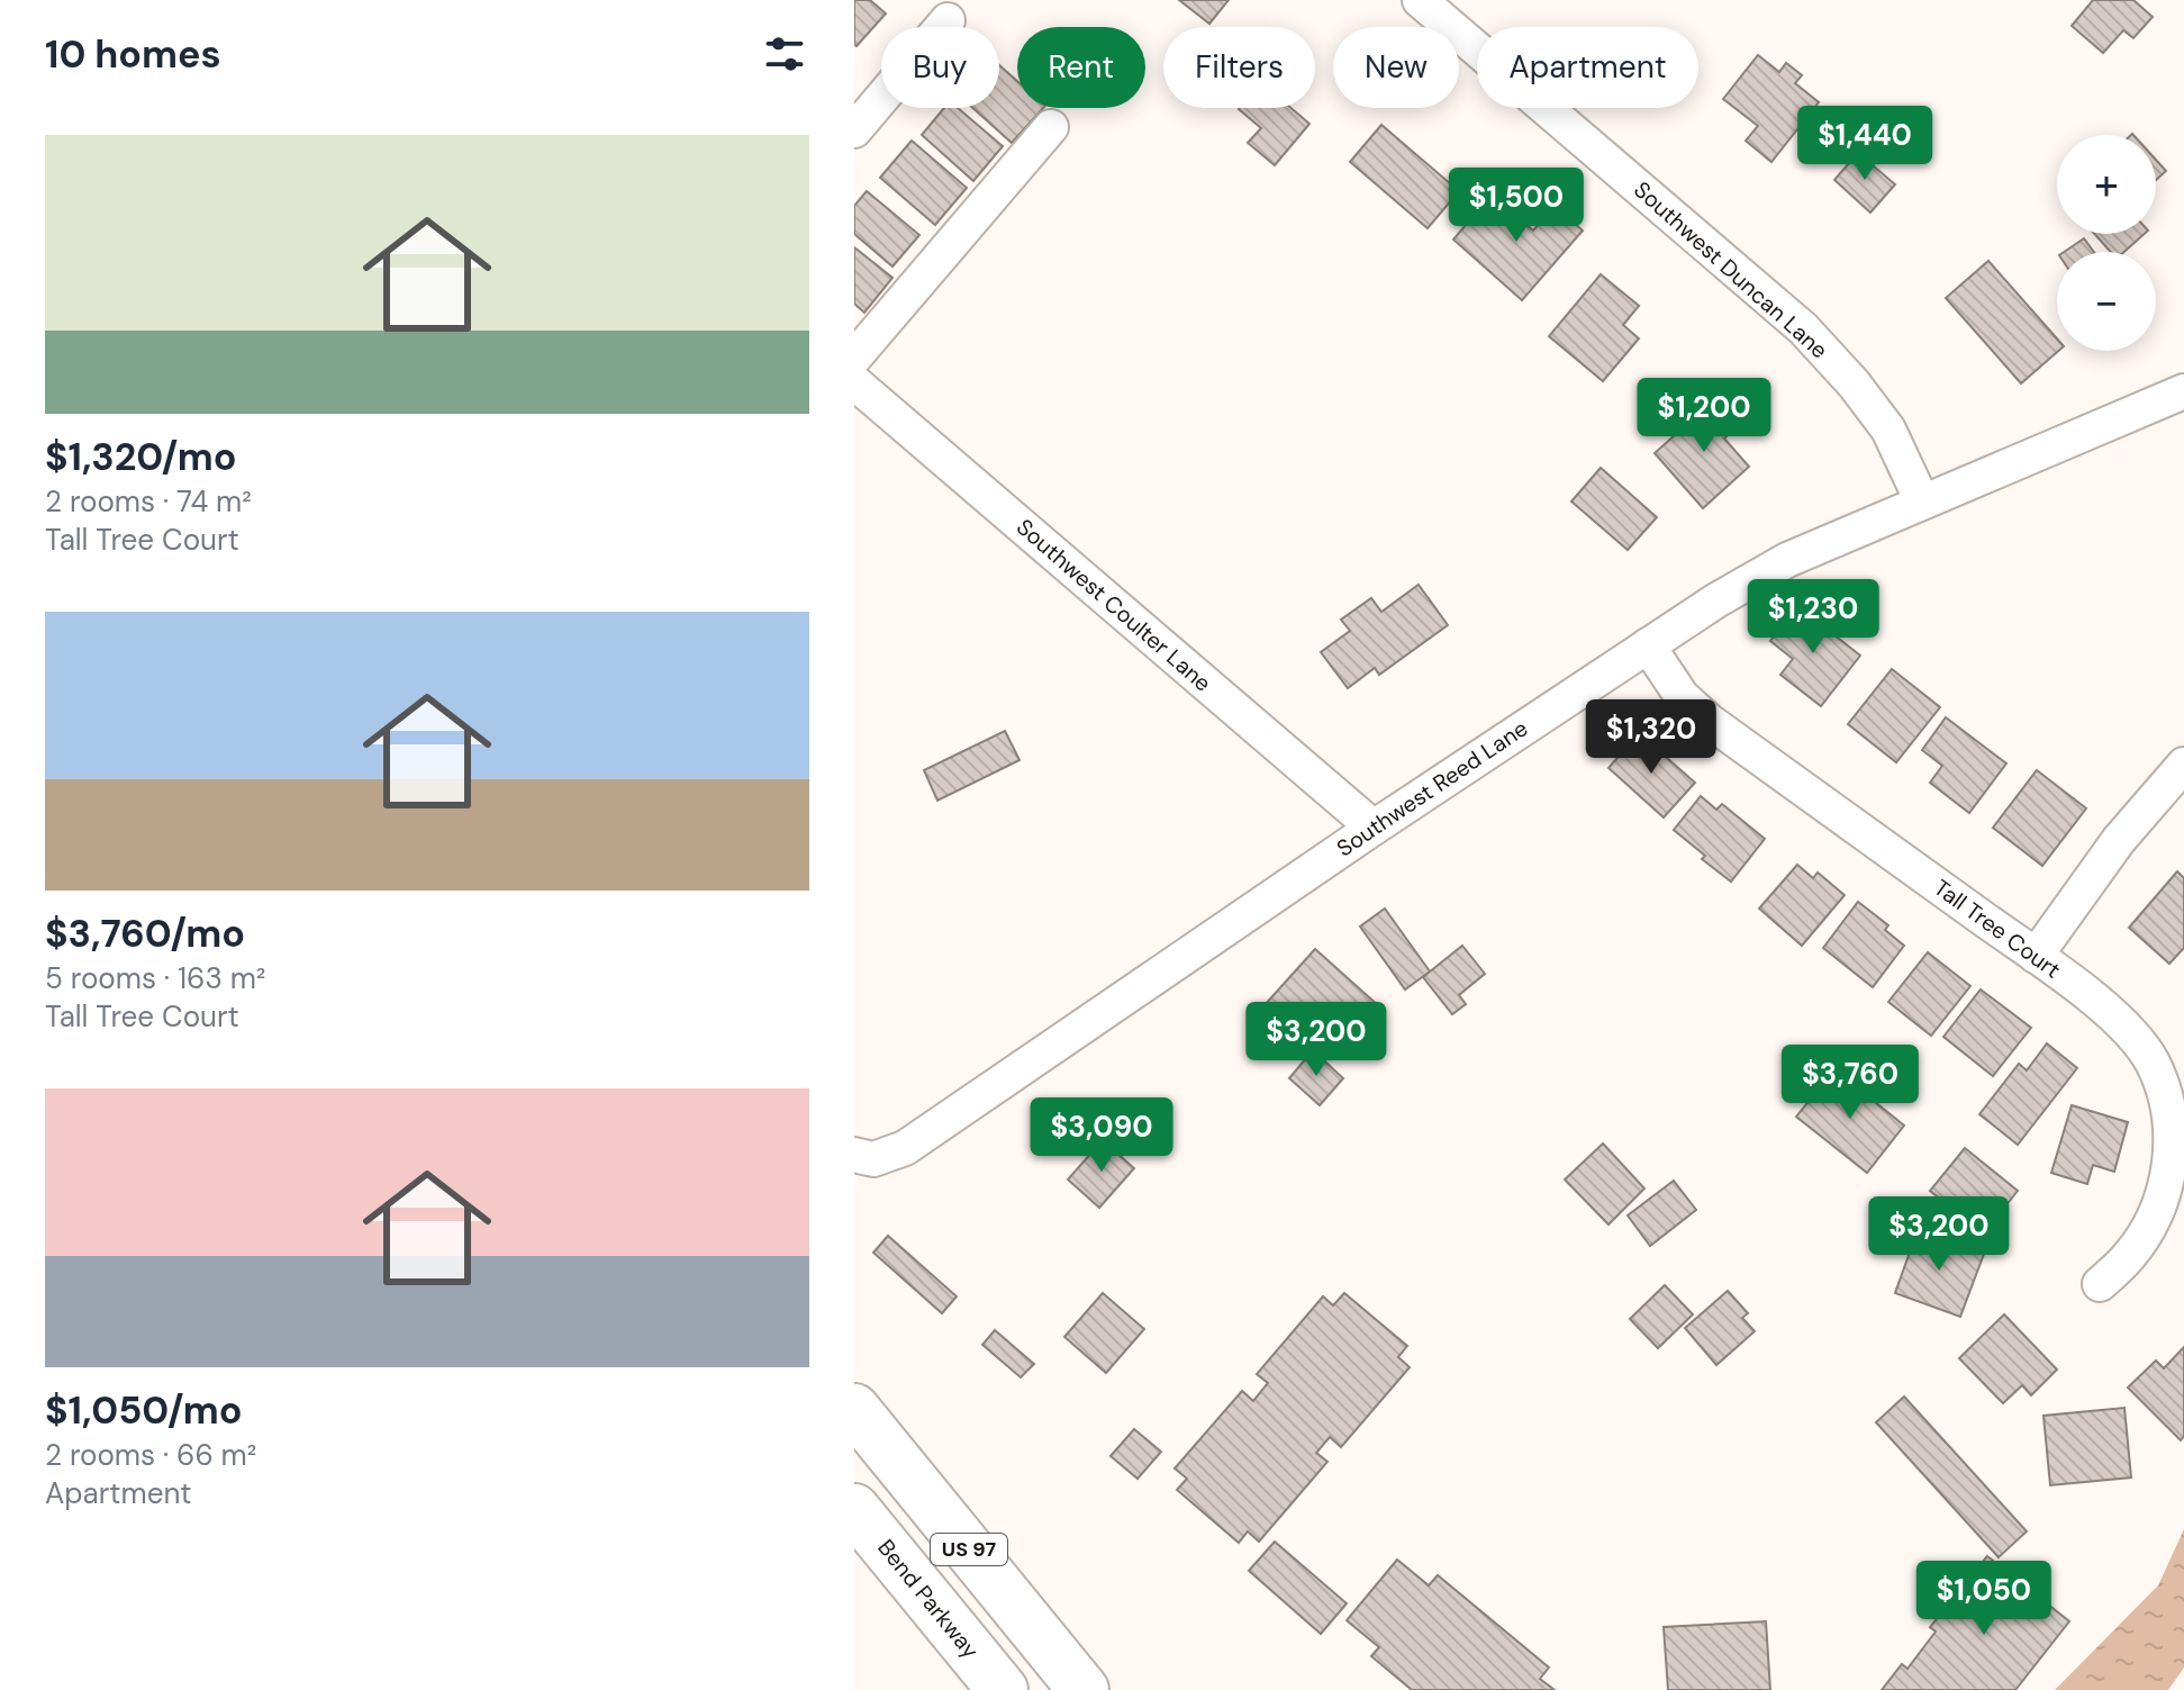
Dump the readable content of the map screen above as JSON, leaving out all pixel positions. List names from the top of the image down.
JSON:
{
  "streets": {
    "highway": ["US 97", "Bend Parkway"],
    "street": [
      "Southwest Duncan Lane",
      "Southwest Coulter Lane",
      "Southwest Reed Lane",
      "Tall Tree Court"
    ]
  },
  "crossings": [
    ["Southwest Duncan Lane", "Southwest Reed Lane"],
    ["Southwest Coulter Lane", "Southwest Reed Lane"],
    ["Southwest Reed Lane", "Tall Tree Court"]
  ],
  "page": {
    "heading": "10 homes",
    "chip": [
      "Buy",
      "Rent",
      "Filters",
      "New",
      "Apartment"
    ],
    "price": [
      "$1,440",
      "$1,500",
      "$1,200",
      "$1,230",
      "$1,320",
      "$3,200",
      "$3,760",
      "$3,090",
      "$3,200",
      "$1,050"
    ],
    "list": [
      {
        "name": "$1,320/mo",
        "note": "2 rooms · 74 m² · Tall Tree Court"
      },
      {
        "name": "$3,760/mo",
        "note": "5 rooms · 163 m² · Tall Tree Court"
      },
      {
        "name": "$1,050/mo",
        "note": "2 rooms · 66 m² · Apartment"
      }
    ],
    "map_buttons": ["+", "−"]
  }
}
